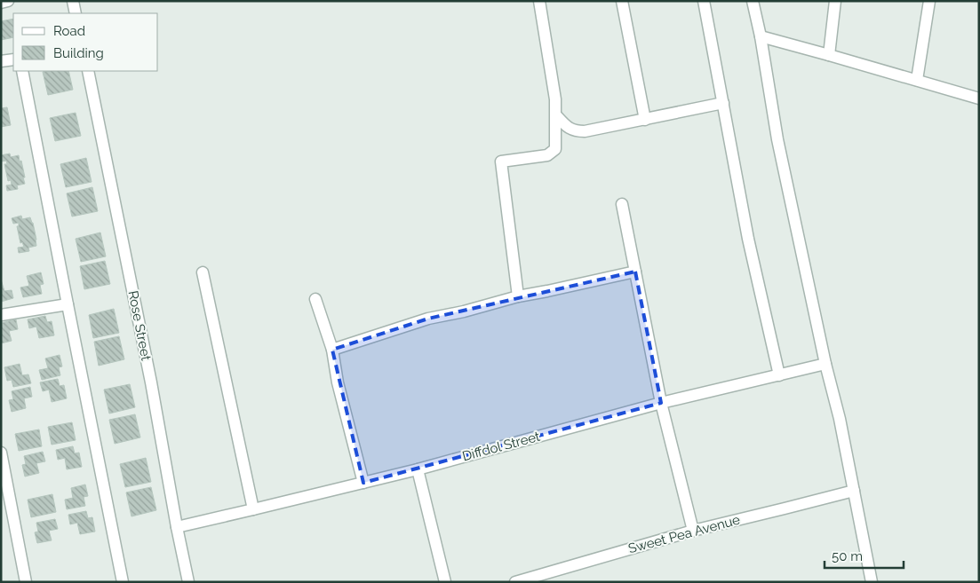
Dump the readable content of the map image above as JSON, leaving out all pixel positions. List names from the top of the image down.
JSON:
{
  "streets": {
    "street": ["Rose Street", "Diffdol Street", "Sweet Pea Avenue"]
  },
  "crossings": [
    ["Rose Street", "Diffdol Street"]
  ],
  "legend": ["Road", "Building"],
  "scale_bar": "50 m"
}
